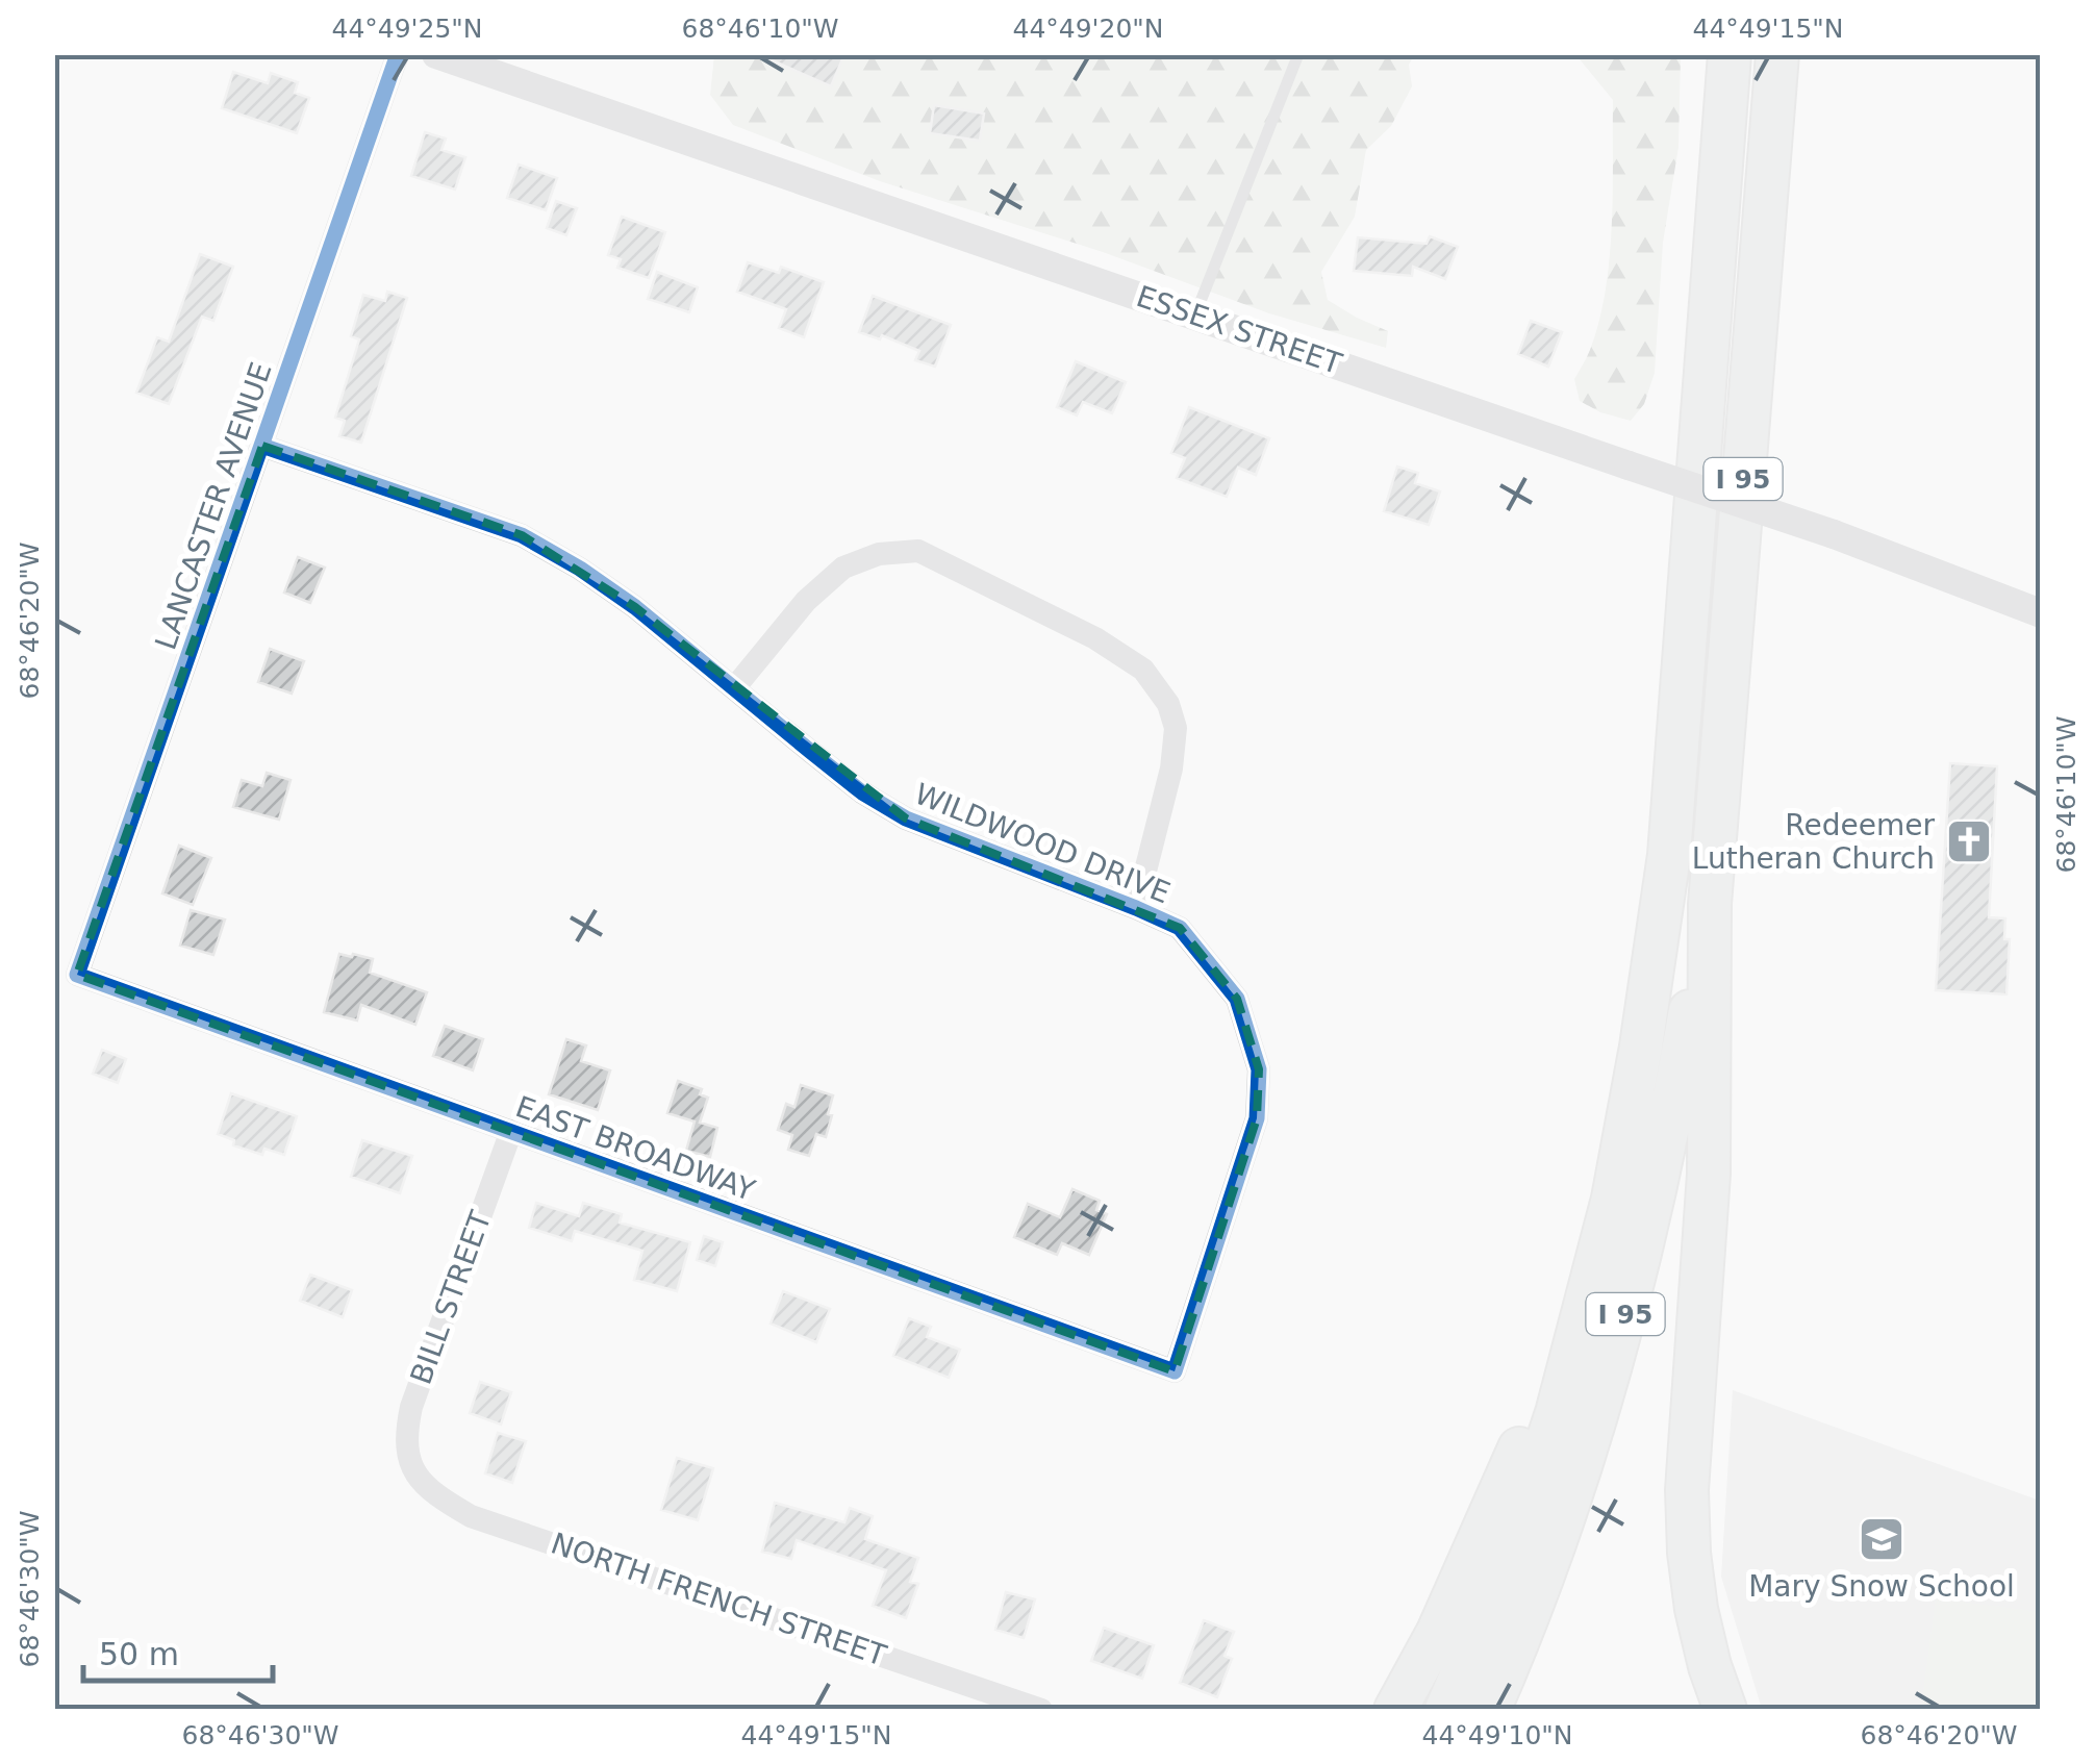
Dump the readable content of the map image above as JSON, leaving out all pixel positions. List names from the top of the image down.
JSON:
{
  "streets": {
    "highway": ["I 95"],
    "street": [
      "ESSEX STREET",
      "LANCASTER AVENUE",
      "WILDWOOD DRIVE",
      "EAST BROADWAY",
      "BILL STREET",
      "NORTH FRENCH STREET"
    ]
  },
  "crossings": [
    ["LANCASTER AVENUE", "WILDWOOD DRIVE"],
    ["LANCASTER AVENUE", "EAST BROADWAY"],
    ["WILDWOOD DRIVE", "EAST BROADWAY"],
    ["EAST BROADWAY", "BILL STREET"],
    ["BILL STREET", "NORTH FRENCH STREET"]
  ],
  "places": {
    "church": ["Redeemer Lutheran Church"],
    "school or university": ["Mary Snow School"]
  },
  "scale_bar": "50 m",
  "coordinates": [
    "44°49'25\"N",
    "68°46'10\"W",
    "44°49'20\"N",
    "44°49'15\"N",
    "68°46'20\"W",
    "68°46'30\"W",
    "44°49'10\"N"
  ]
}
